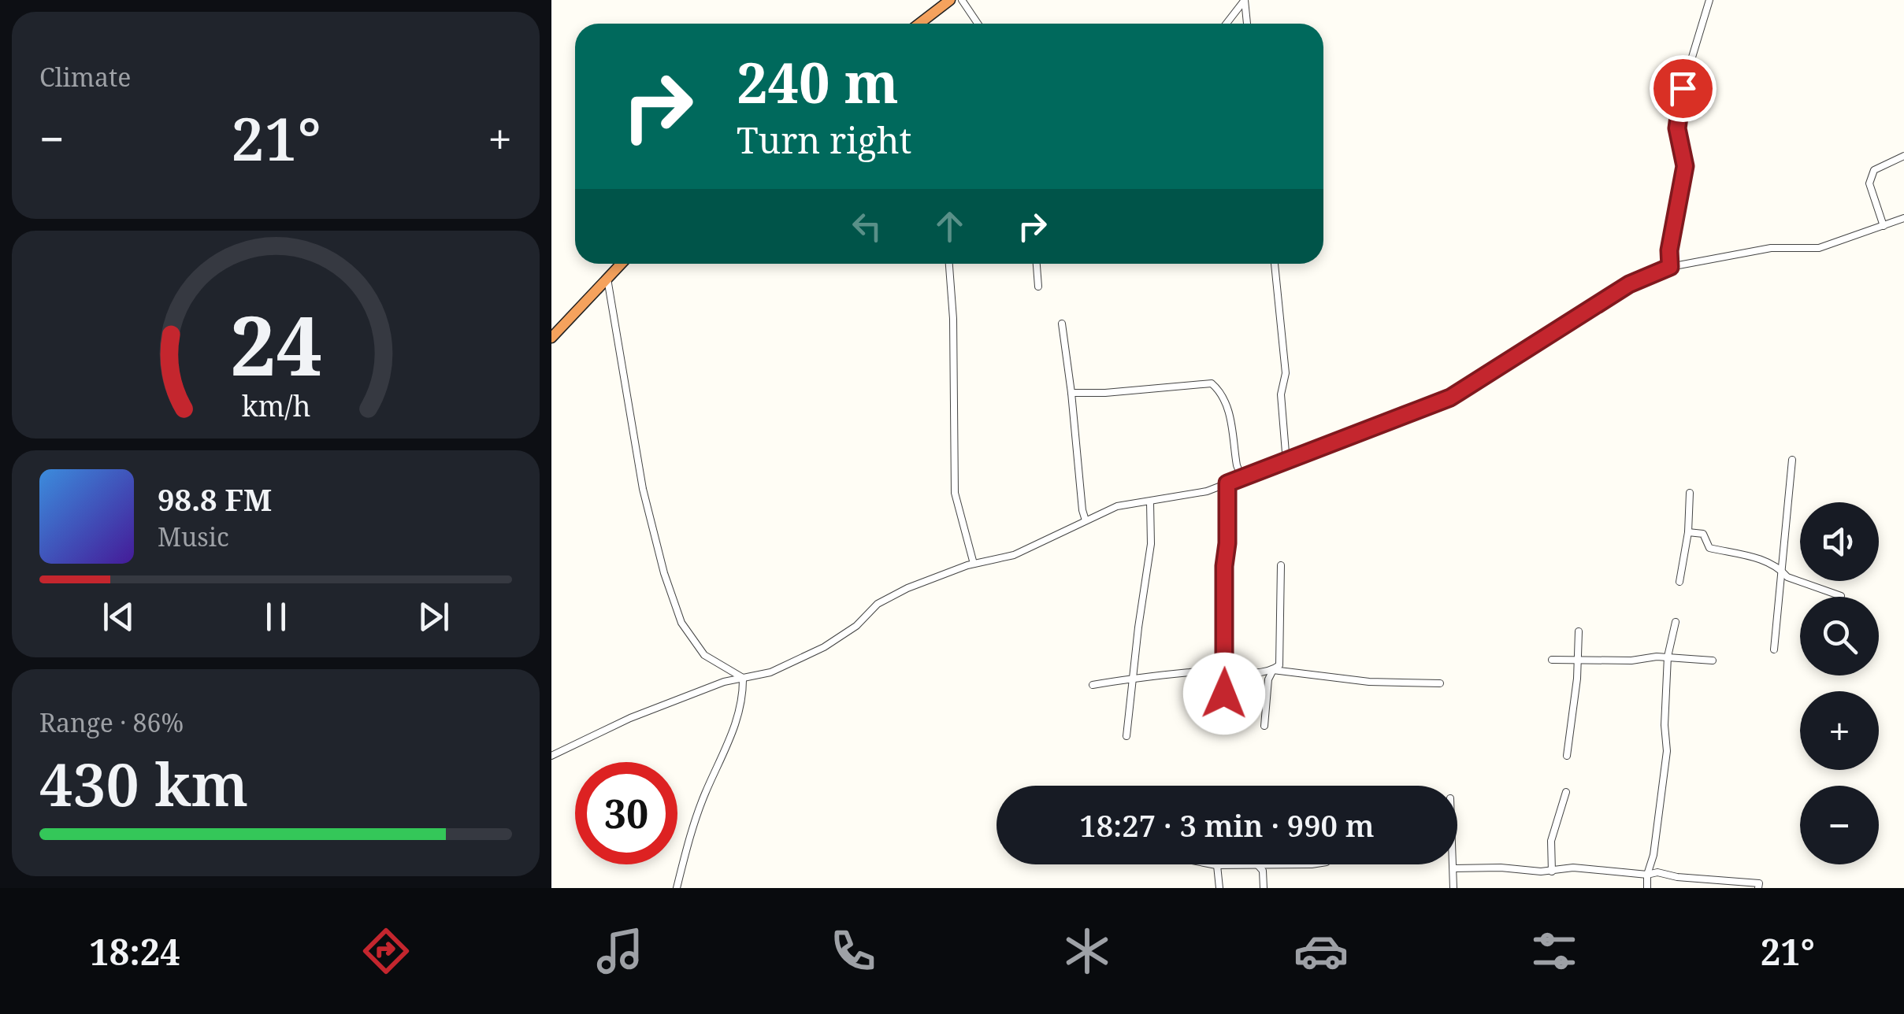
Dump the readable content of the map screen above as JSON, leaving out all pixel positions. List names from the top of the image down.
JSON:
{
  "page": {
    "tile": [
      "Climate",
      ["Range · 86%", "430 km"]
    ],
    "turn": ["240 m", "Turn right"],
    "heat": ["−", "21°", "+"],
    "song": ["98.8 FM", "Music"],
    "map_buttons": ["+", "−"],
    "limit": "30",
    "trip": "18:27 · 3 min · 990 m",
    "tabs": ["18:24", "21°"],
    "gauge": ["24", "km/h"]
  }
}
